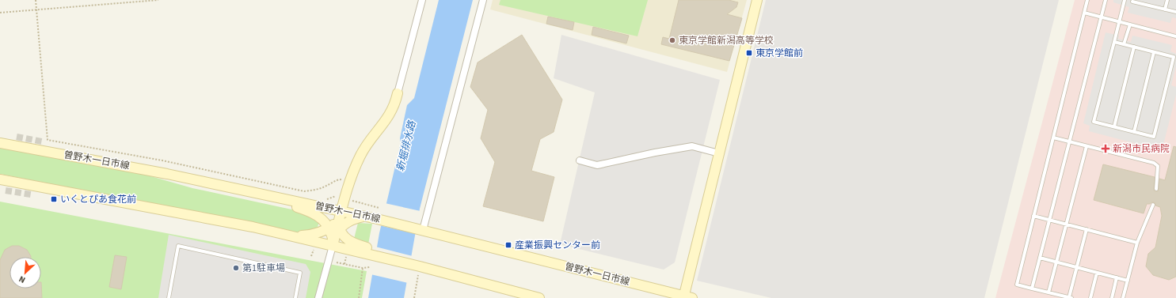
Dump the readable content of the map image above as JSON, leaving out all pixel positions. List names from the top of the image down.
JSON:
{
  "streets": {
    "main road": ["曽野木一日市線"]
  },
  "water": ["新堀排水路"],
  "places": {
    "other": ["東京学館新潟高等学校", "第1駐車場"],
    "transit": ["東京学館前", "いくとぴあ食花前", "産業振興センター前"],
    "health": ["新潟市民病院"]
  },
  "north": "bottom left"
}
